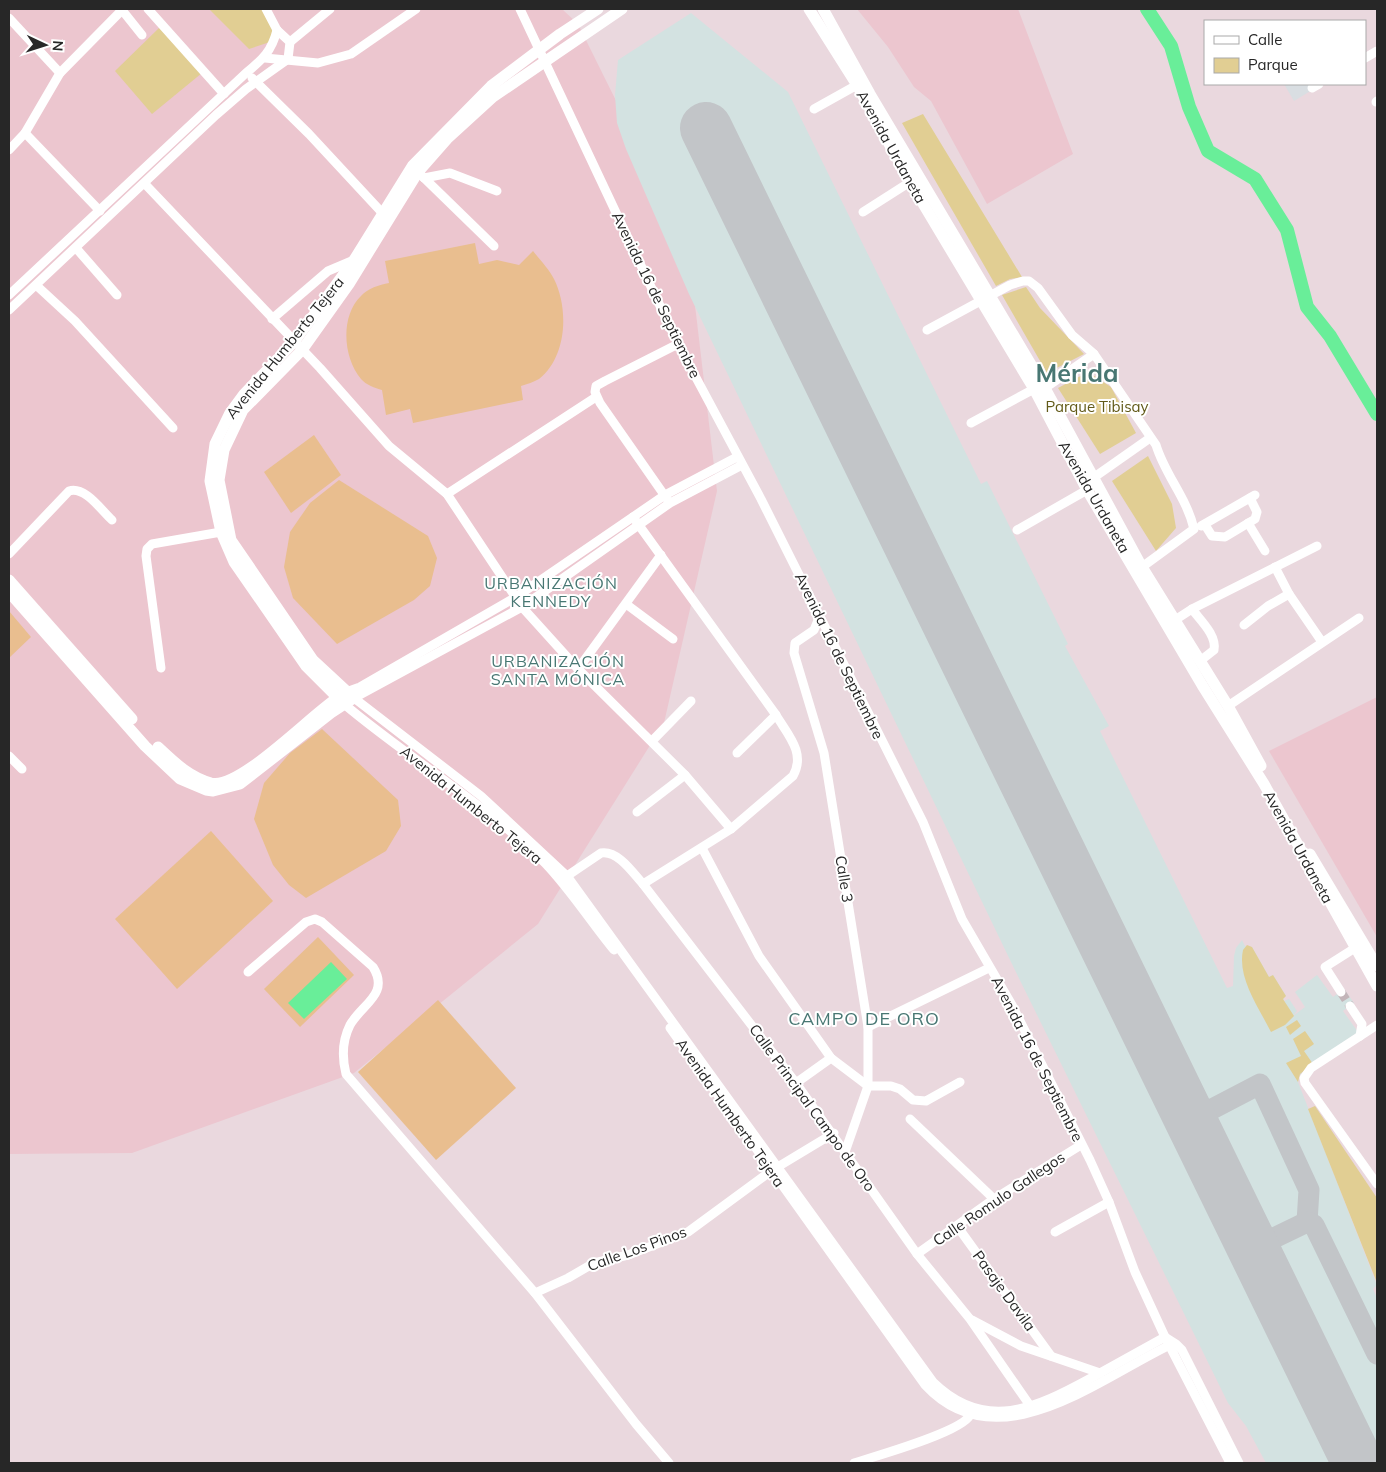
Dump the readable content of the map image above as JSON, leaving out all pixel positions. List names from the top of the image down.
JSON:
{
  "streets": {
    "street": [
      "Avenida Urdaneta",
      "Avenida 16 de Septiembre",
      "Avenida Humberto Tejera",
      "Calle 3",
      "Calle Principal Campo de Oro",
      "Calle Romulo Gallegos",
      "Calle Los Pinos",
      "Pasaje Davila"
    ]
  },
  "crossings": [
    ["Avenida 16 de Septiembre", "Avenida Humberto Tejera"],
    ["Avenida 16 de Septiembre", "Calle 3"],
    ["Avenida 16 de Septiembre", "Calle Romulo Gallegos"],
    ["Avenida Humberto Tejera", "Calle Principal Campo de Oro"],
    ["Avenida Humberto Tejera", "Calle Los Pinos"],
    ["Calle 3", "Calle Principal Campo de Oro"],
    ["Calle Principal Campo de Oro", "Calle Romulo Gallegos"],
    ["Calle Principal Campo de Oro", "Calle Los Pinos"],
    ["Calle Romulo Gallegos", "Pasaje Davila"]
  ],
  "districts": [
    "Mérida",
    "URBANIZACIÓN KENNEDY",
    "URBANIZACIÓN SANTA MÓNICA",
    "CAMPO DE ORO"
  ],
  "parks": ["Parque Tibisay"],
  "legend": ["Calle", "Parque"],
  "north": "right"
}
